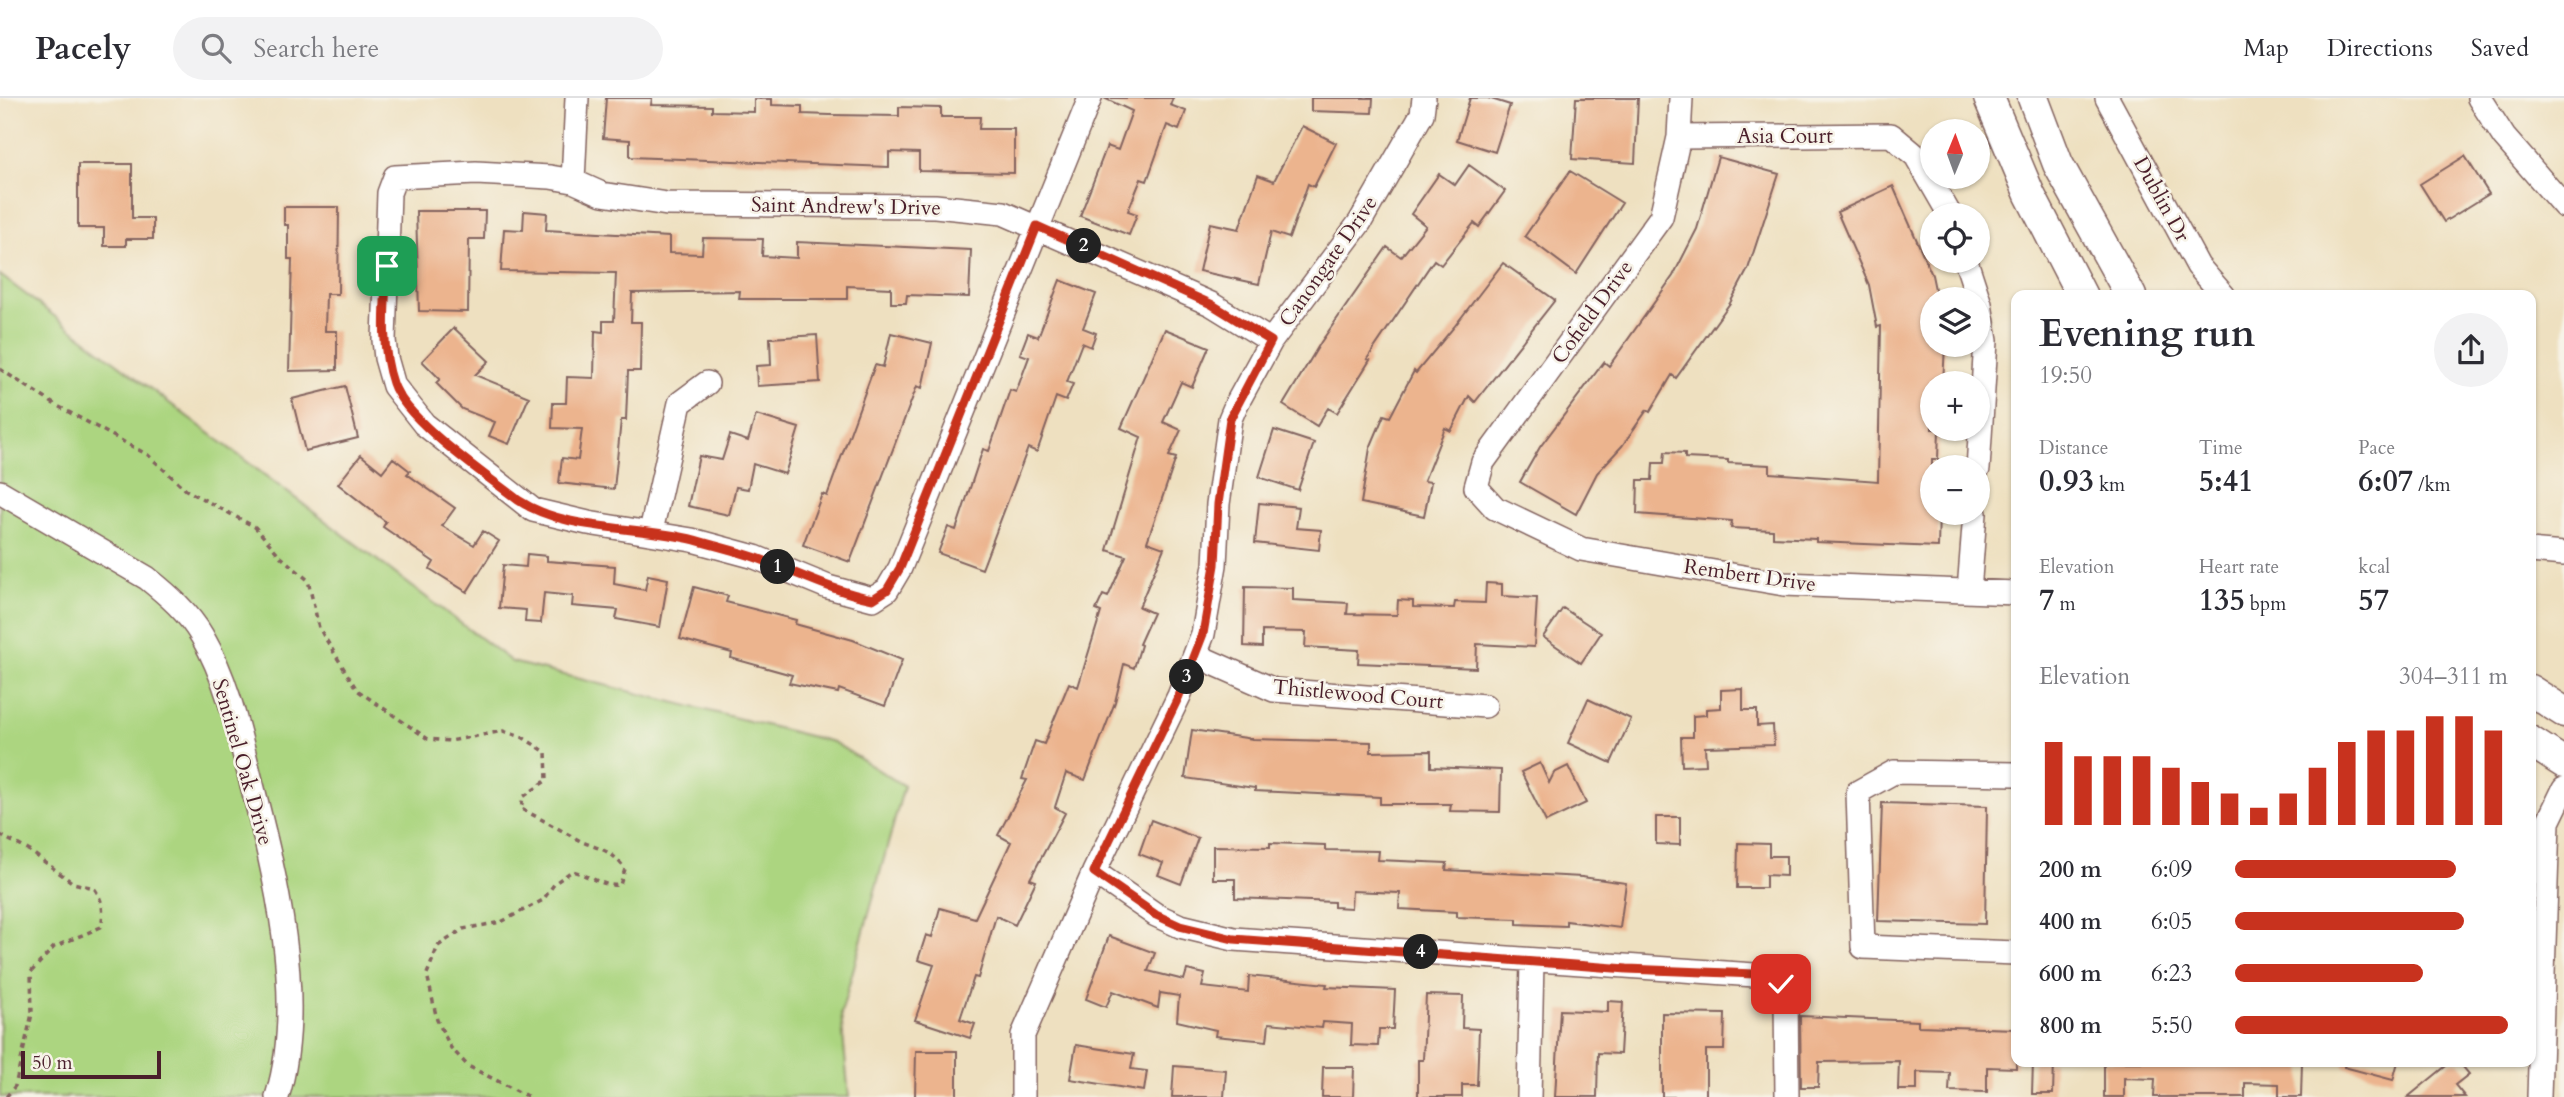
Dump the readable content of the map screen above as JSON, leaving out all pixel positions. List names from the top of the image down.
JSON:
{
  "streets": {
    "street": [
      "Asia Court",
      "Dublin Dr",
      "Saint Andrew's Drive",
      "Canongate Drive",
      "Cofield Drive",
      "Rembert Drive",
      "Thistlewood Court",
      "Sentinel Oak Drive"
    ]
  },
  "crossings": [
    ["Asia Court", "Cofield Drive"],
    ["Saint Andrew's Drive", "Canongate Drive"],
    ["Canongate Drive", "Thistlewood Court"],
    ["Cofield Drive", "Rembert Drive"]
  ],
  "scale_bar": "50 m",
  "north": "top",
  "page": {
    "header": "Pacely",
    "search": "Search here",
    "nav": ["Map", "Directions", "Saved"],
    "map_buttons": ["+", "−"],
    "pins": [
      "2",
      "1",
      "3",
      "4"
    ],
    "heading": ["Evening run", "19:50"],
    "stats": [
      ["Distance", "0.93 km"],
      ["Time", "5:41"],
      ["Pace", "6:07 /km"],
      ["Elevation", "7 m"],
      ["Heart rate", "135 bpm"],
      ["kcal", "57"]
    ],
    "chart": ["Elevation", "304–311 m"],
    "list": [
      {
        "name": "200 m",
        "note": "6:09"
      },
      {
        "name": "400 m",
        "note": "6:05"
      },
      {
        "name": "600 m",
        "note": "6:23"
      },
      {
        "name": "800 m",
        "note": "5:50"
      }
    ],
    "scale": "50 m"
  }
}
